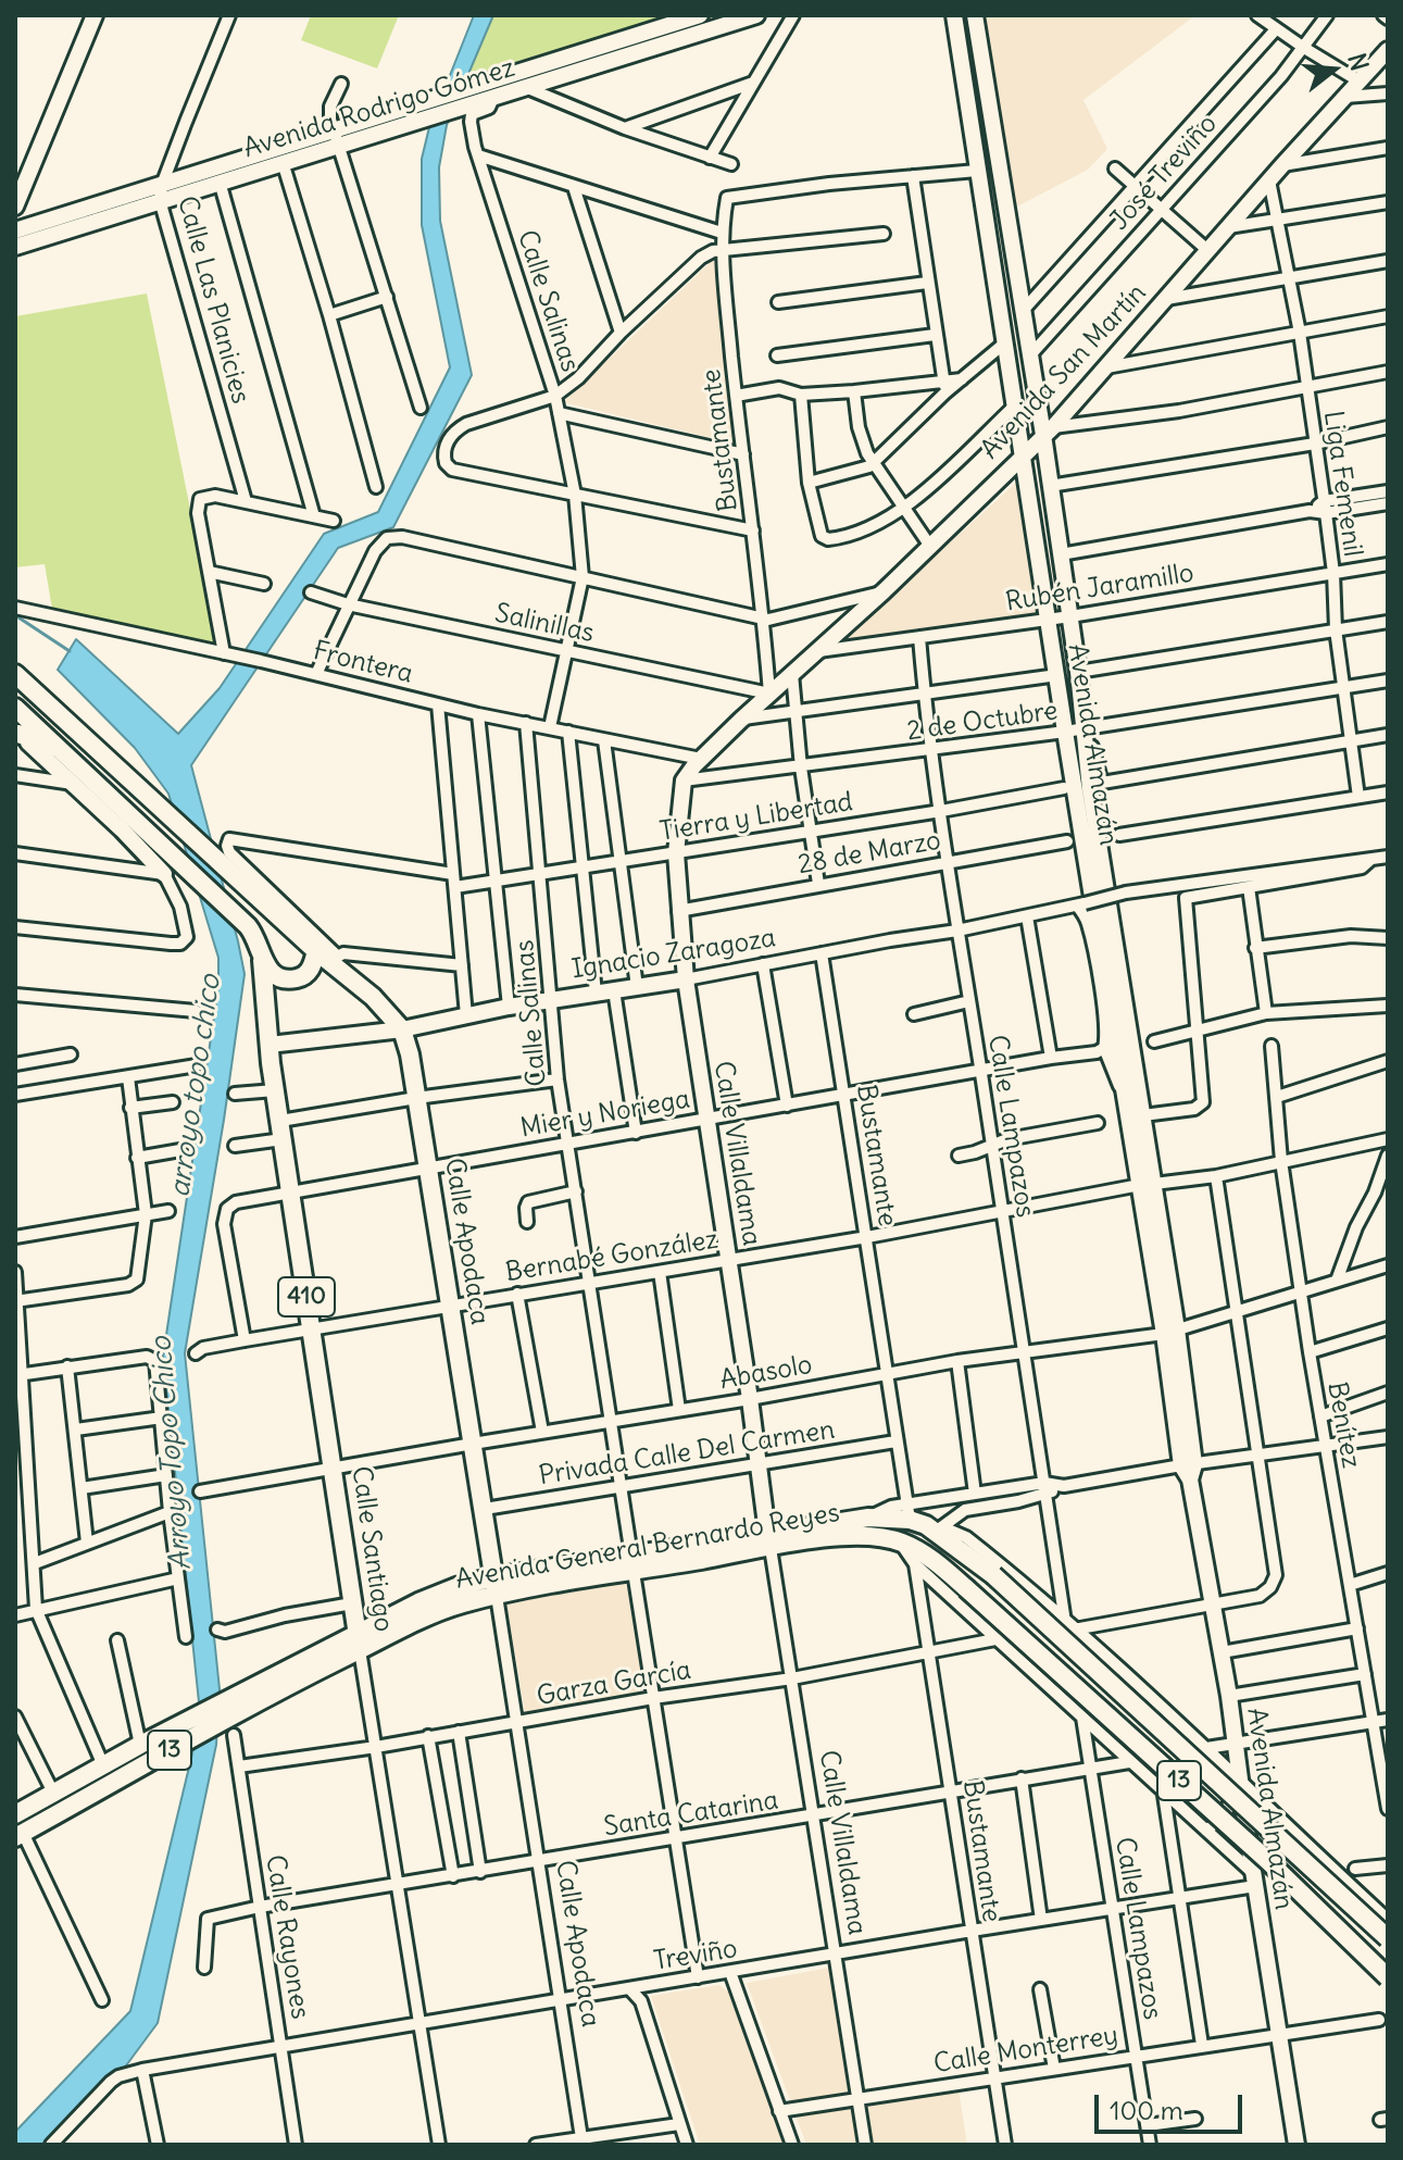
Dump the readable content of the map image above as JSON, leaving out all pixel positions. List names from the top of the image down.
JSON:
{
  "streets": {
    "main road": [
      "Avenida Rodrigo Gómez",
      "Avenida San Martín",
      "Avenida Almazán",
      "Ignacio Zaragoza",
      "Calle Villaldama",
      "Calle Apodaca",
      "410",
      "Avenida General Bernardo Reyes",
      "Calle Santiago",
      "13"
    ],
    "street": [
      "José Treviño",
      "Calle Las Planicies",
      "Calle Salinas",
      "Bustamante",
      "Liga Femenil",
      "Rubén Jaramillo",
      "Salinillas",
      "Frontera",
      "2 de Octubre",
      "Tierra y Libertad",
      "28 de Marzo",
      "Mier y Noriega",
      "Calle Lampazos",
      "Bernabé González",
      "Abasolo",
      "Benítez",
      "Privada Calle Del Carmen",
      "Garza García",
      "Santa Catarina",
      "Calle Rayones",
      "Treviño",
      "Calle Monterrey"
    ]
  },
  "crossings": [
    ["Avenida Rodrigo Gómez", "Calle Las Planicies"],
    ["Avenida Rodrigo Gómez", "Calle Salinas"],
    ["José Treviño", "Avenida Almazán"],
    ["Calle Salinas", "Salinillas"],
    ["Calle Salinas", "Frontera"],
    ["Calle Salinas", "Tierra y Libertad"],
    ["Calle Salinas", "Ignacio Zaragoza"],
    ["Calle Salinas", "Mier y Noriega"],
    ["Calle Salinas", "Bernabé González"],
    ["Calle Salinas", "Abasolo"],
    ["Calle Salinas", "Privada Calle Del Carmen"],
    ["Calle Salinas", "Avenida General Bernardo Reyes"],
    ["Calle Salinas", "Garza García"],
    ["Calle Salinas", "Santa Catarina"],
    ["Calle Salinas", "Treviño"],
    ["Avenida San Martín", "Bustamante"],
    ["Avenida San Martín", "Liga Femenil"],
    ["Avenida San Martín", "Rubén Jaramillo"],
    ["Avenida San Martín", "Salinillas"],
    ["Avenida San Martín", "Frontera"],
    ["Avenida San Martín", "2 de Octubre"],
    ["Avenida San Martín", "Avenida Almazán"],
    ["Avenida San Martín", "Calle Villaldama"],
    ["Bustamante", "Salinillas"],
    ["Bustamante", "Ignacio Zaragoza"],
    ["Bustamante", "Mier y Noriega"],
    ["Bustamante", "Bernabé González"],
    ["Bustamante", "Abasolo"],
    ["Bustamante", "Privada Calle Del Carmen"],
    ["Bustamante", "Avenida General Bernardo Reyes"],
    ["Bustamante", "Garza García"],
    ["Bustamante", "Santa Catarina"],
    ["Bustamante", "Treviño"],
    ["Bustamante", "Calle Monterrey"],
    ["Liga Femenil", "Rubén Jaramillo"],
    ["Liga Femenil", "2 de Octubre"],
    ["Rubén Jaramillo", "Avenida Almazán"],
    ["Rubén Jaramillo", "Calle Lampazos"],
    ["2 de Octubre", "Avenida Almazán"],
    ["2 de Octubre", "Calle Lampazos"],
    ["2 de Octubre", "Calle Villaldama"],
    ["Avenida Almazán", "Bernabé González"],
    ["Avenida Almazán", "Abasolo"],
    ["Avenida Almazán", "Treviño"],
    ["Avenida Almazán", "Calle Monterrey"],
    ["Tierra y Libertad", "Calle Lampazos"],
    ["Tierra y Libertad", "Calle Villaldama"],
    ["28 de Marzo", "Calle Lampazos"],
    ["28 de Marzo", "Calle Villaldama"],
    ["Ignacio Zaragoza", "Calle Lampazos"],
    ["Ignacio Zaragoza", "Calle Villaldama"],
    ["Ignacio Zaragoza", "Calle Apodaca"],
    ["Ignacio Zaragoza", "Calle Santiago"],
    ["Mier y Noriega", "Calle Lampazos"],
    ["Mier y Noriega", "Calle Villaldama"],
    ["Mier y Noriega", "Calle Apodaca"],
    ["Mier y Noriega", "Bernabé González"],
    ["Mier y Noriega", "Calle Santiago"],
    ["Calle Lampazos", "Bernabé González"],
    ["Calle Lampazos", "Abasolo"],
    ["Calle Lampazos", "Santa Catarina"],
    ["Calle Lampazos", "Treviño"],
    ["Calle Lampazos", "Calle Monterrey"],
    ["Calle Villaldama", "Bernabé González"],
    ["Calle Villaldama", "Abasolo"],
    ["Calle Villaldama", "Privada Calle Del Carmen"],
    ["Calle Villaldama", "Avenida General Bernardo Reyes"],
    ["Calle Villaldama", "Garza García"],
    ["Calle Villaldama", "Santa Catarina"],
    ["Calle Villaldama", "Treviño"],
    ["Calle Villaldama", "Calle Monterrey"],
    ["Calle Apodaca", "Bernabé González"],
    ["Calle Apodaca", "Abasolo"],
    ["Calle Apodaca", "Privada Calle Del Carmen"],
    ["Calle Apodaca", "Avenida General Bernardo Reyes"],
    ["Calle Apodaca", "Garza García"],
    ["Calle Apodaca", "Santa Catarina"],
    ["Calle Apodaca", "Treviño"],
    ["Bernabé González", "Benítez"],
    ["Bernabé González", "Calle Santiago"],
    ["410", "Calle Santiago"],
    ["Abasolo", "Benítez"],
    ["Abasolo", "Calle Santiago"],
    ["Avenida General Bernardo Reyes", "Calle Santiago"],
    ["Calle Santiago", "Garza García"],
    ["Calle Santiago", "Santa Catarina"],
    ["Calle Santiago", "Treviño"],
    ["Garza García", "Calle Rayones"],
    ["Santa Catarina", "Calle Rayones"],
    ["Calle Rayones", "Treviño"]
  ],
  "water": ["arroyo topo chico", "Arroyo Topo Chico"],
  "scale_bar": "100 m",
  "north": "right"
}
